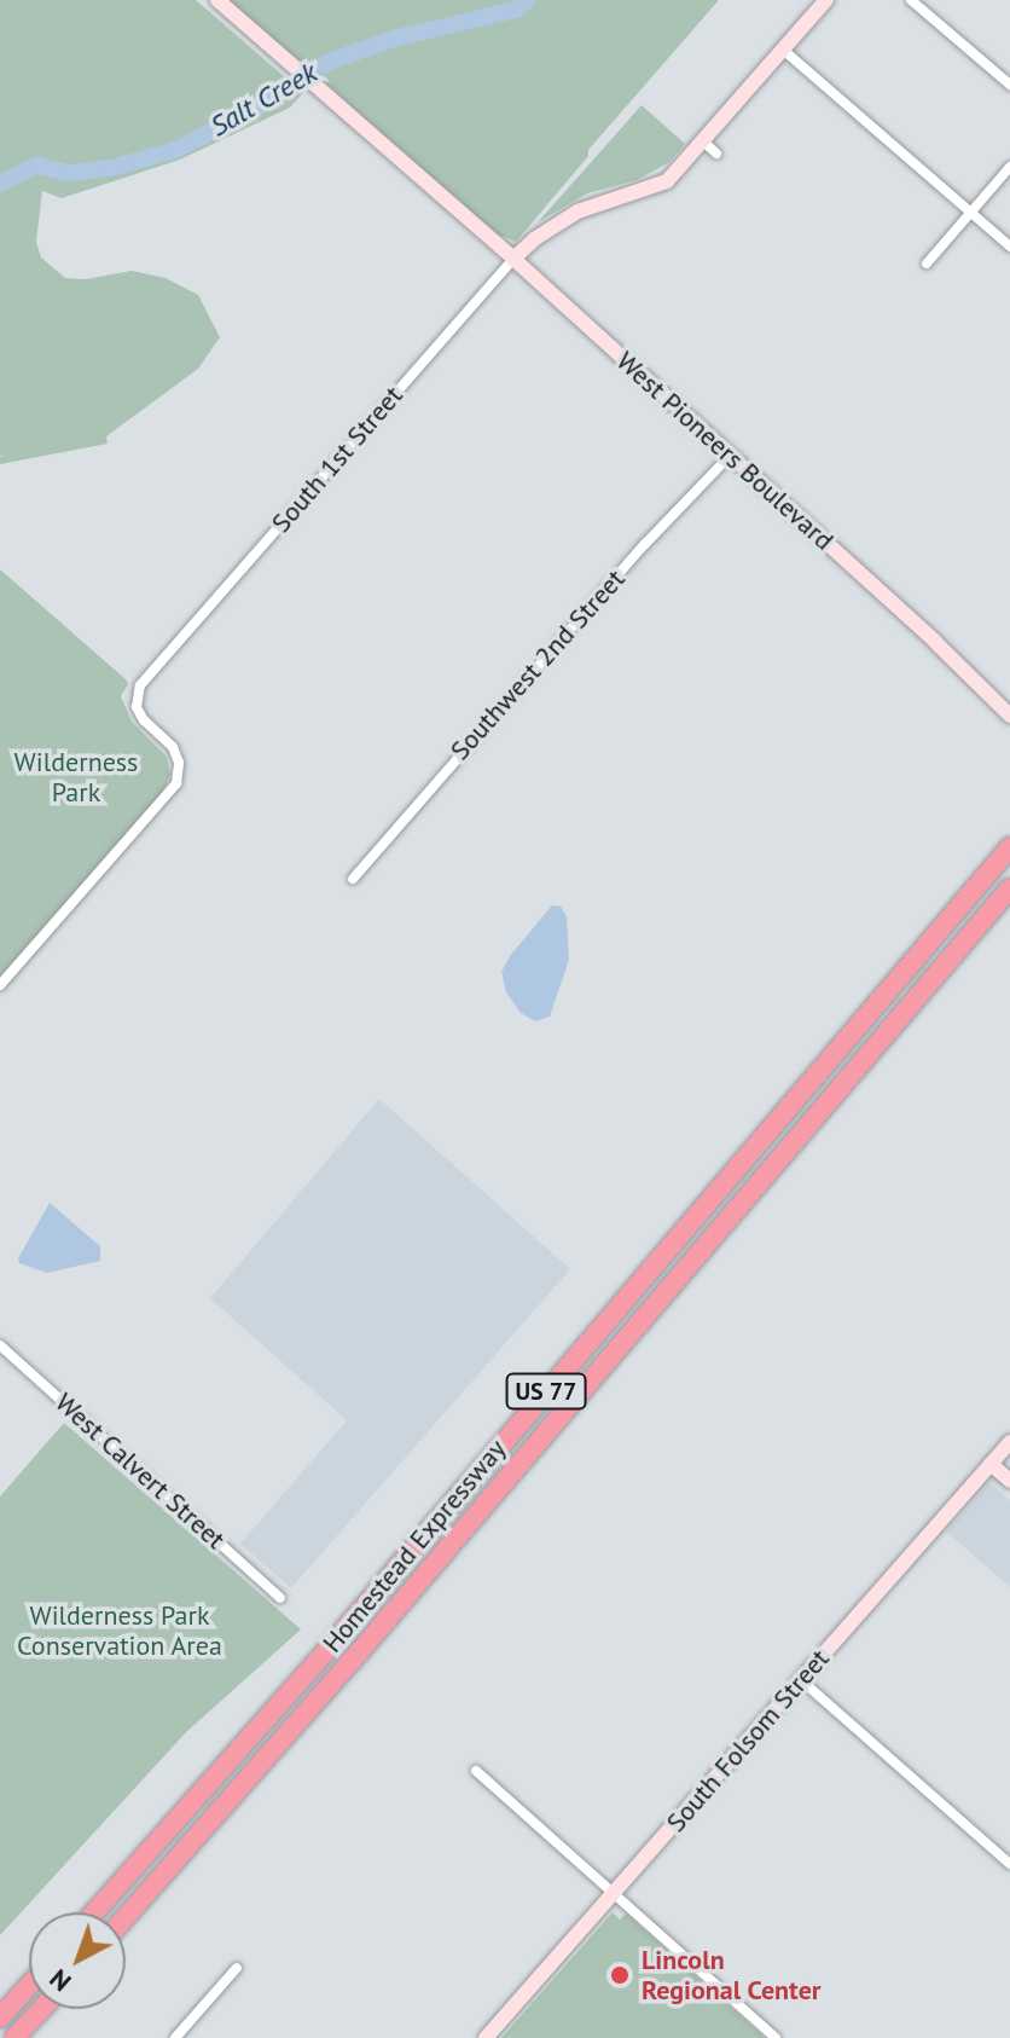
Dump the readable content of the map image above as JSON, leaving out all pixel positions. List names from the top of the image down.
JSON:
{
  "streets": {
    "highway": ["US 77", "Homestead Expressway"],
    "main road": ["West Pioneers Boulevard", "South 1st Street", "South Folsom Street"],
    "street": ["Southwest 2nd Street", "West Calvert Street"]
  },
  "crossings": [
    ["West Pioneers Boulevard", "South 1st Street"],
    ["West Pioneers Boulevard", "Southwest 2nd Street"]
  ],
  "water": ["Salt Creek"],
  "parks": ["Wilderness Park", "Wilderness Park Conservation Area"],
  "places": ["Lincoln Regional Center"],
  "north": "bottom left"
}
